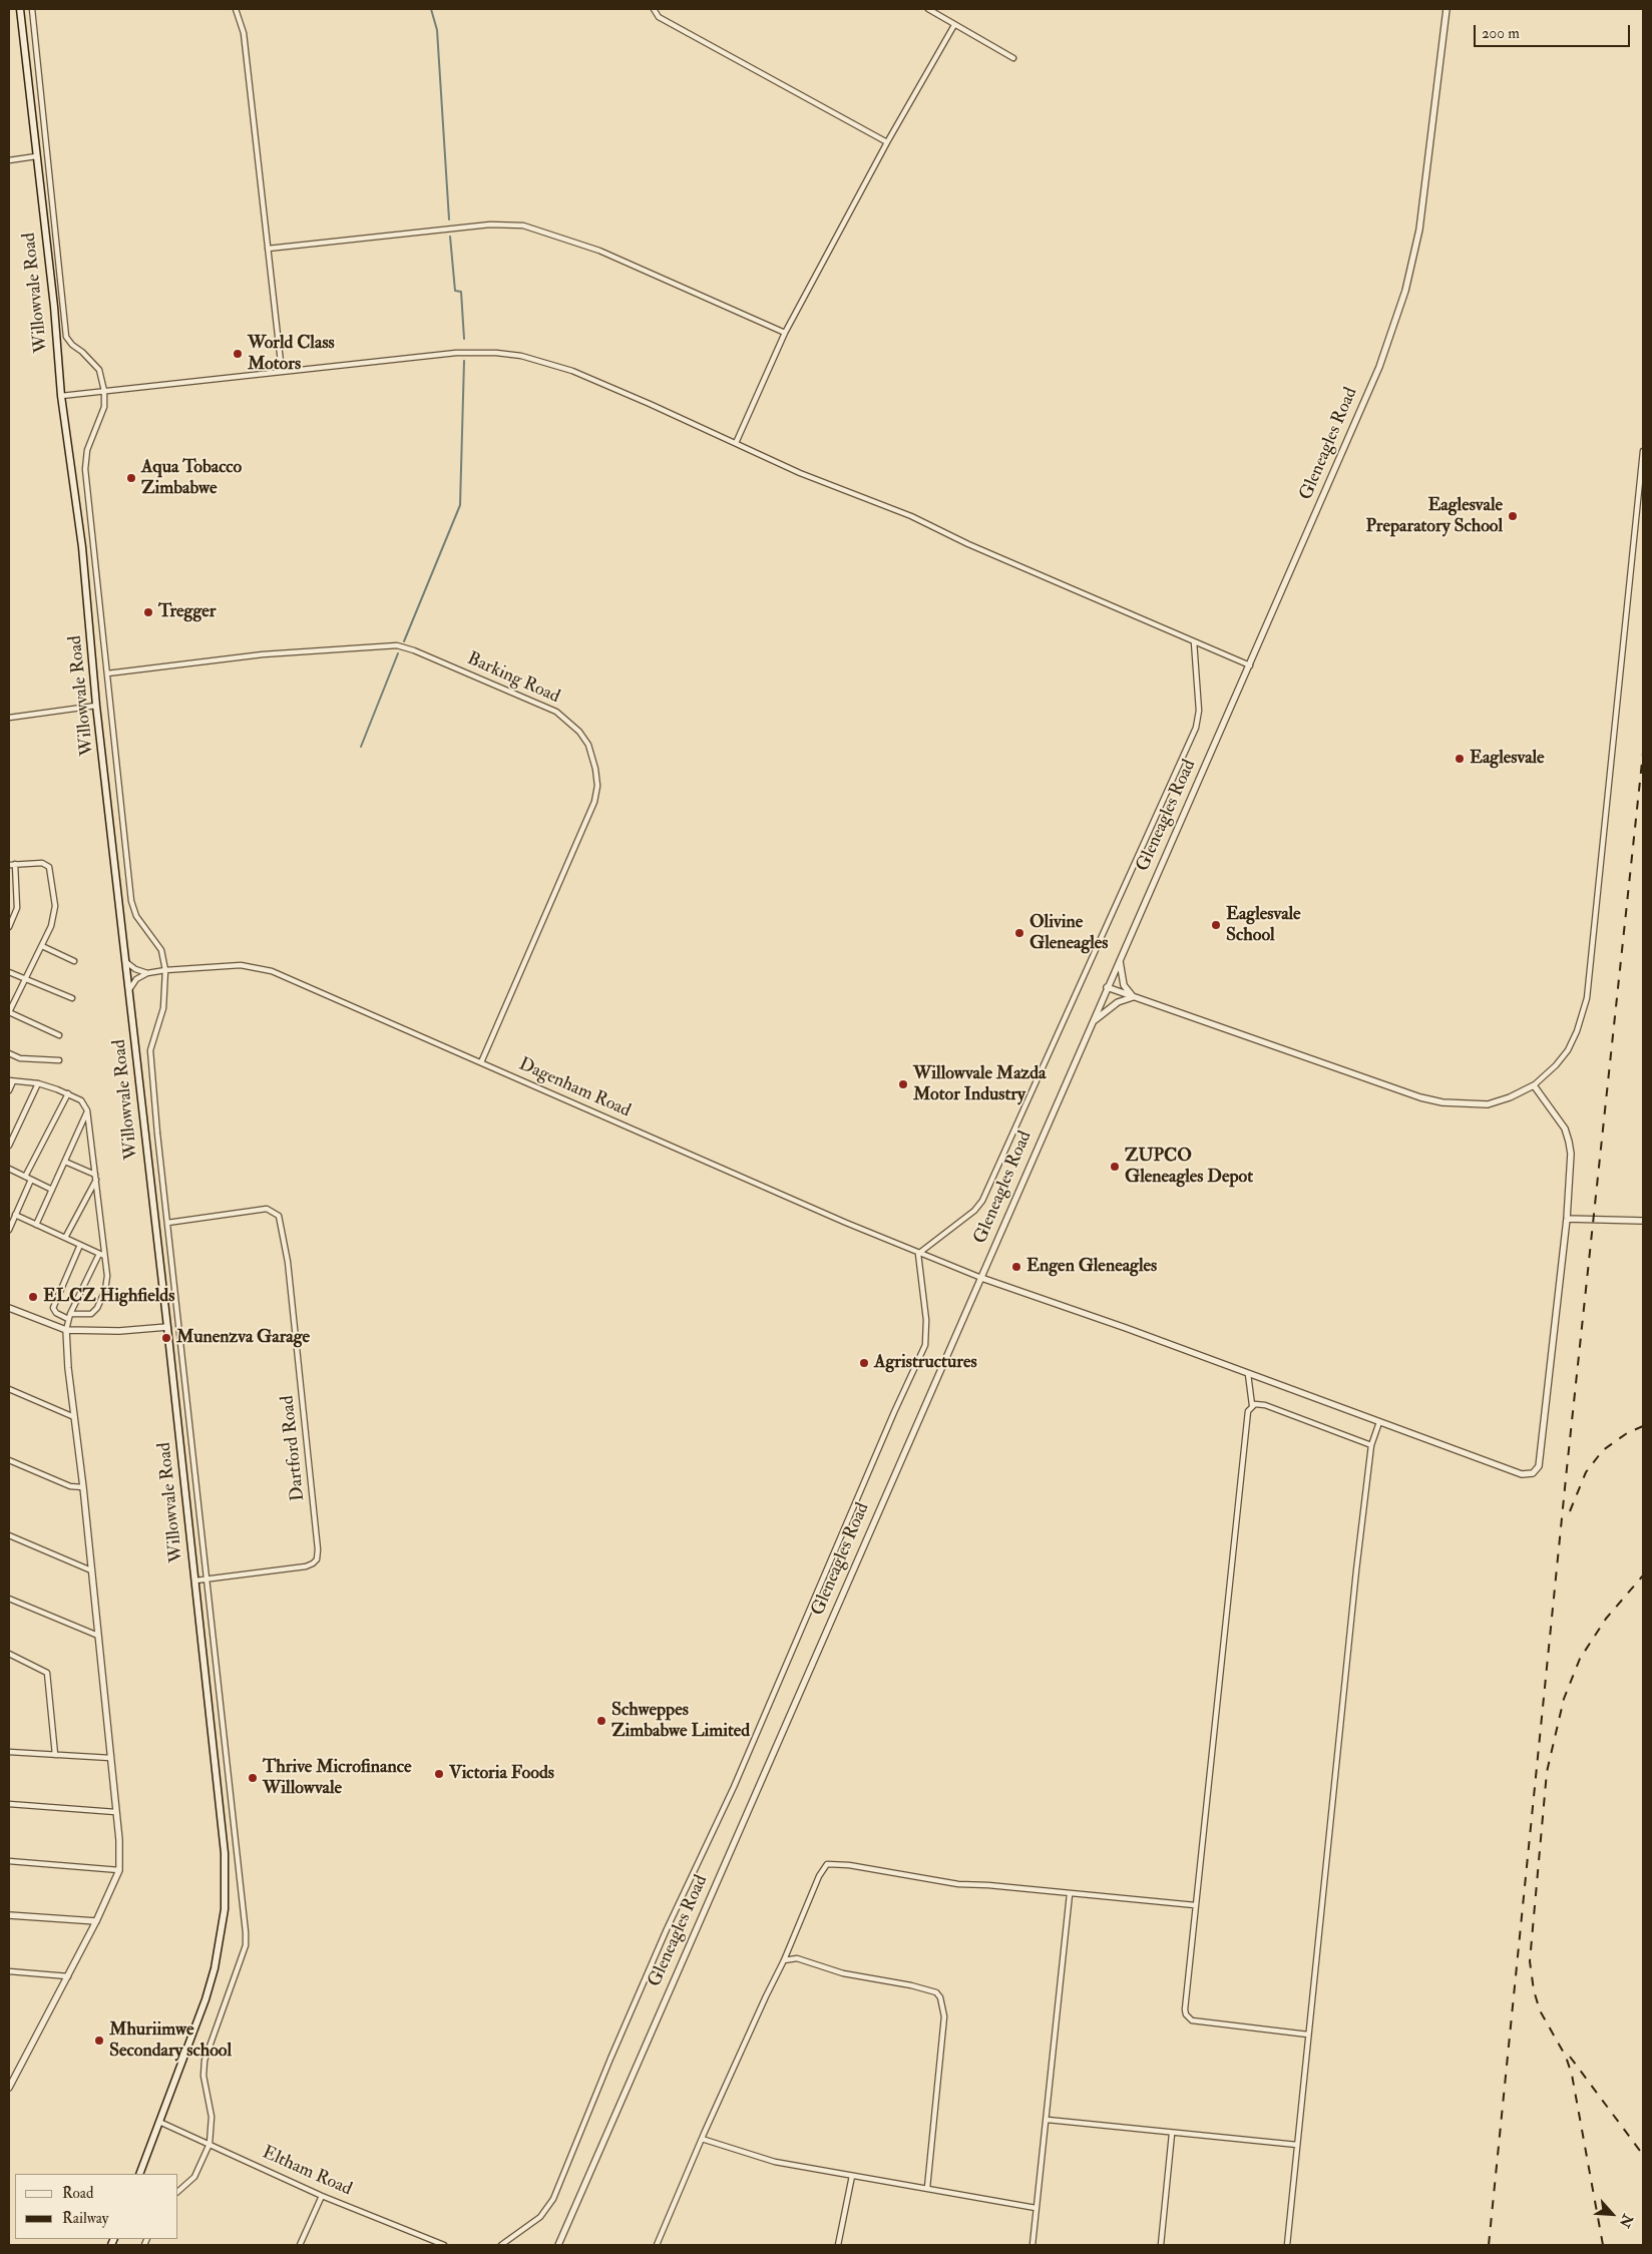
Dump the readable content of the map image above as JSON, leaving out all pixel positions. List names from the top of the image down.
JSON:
{
  "streets": {
    "main road": ["Willowvale Road"],
    "street": [
      "Gleneagles Road",
      "Barking Road",
      "Dagenham Road",
      "Dartford Road",
      "Eltham Road"
    ]
  },
  "crossings": [
    ["Willowvale Road", "Dartford Road"],
    ["Willowvale Road", "Eltham Road"],
    ["Gleneagles Road", "Dagenham Road"],
    ["Barking Road", "Dagenham Road"]
  ],
  "places": [
    "World Class Motors",
    "Aqua Tobacco Zimbabwe",
    "Eaglesvale Preparatory School",
    "Tregger",
    "Eaglesvale",
    "Eaglesvale School",
    "Olivine Gleneagles",
    "Willowvale Mazda Motor Industry",
    "ZUPCO Gleneagles Depot",
    "Engen Gleneagles",
    "ELCZ Highfields",
    "Munenzva Garage",
    "Agristructures",
    "Schweppes Zimbabwe Limited",
    "Victoria Foods",
    "Thrive Microfinance Willowvale",
    "Mhuriimwe Secondary school"
  ],
  "legend": ["Road", "Railway"],
  "scale_bar": "200 m",
  "north": "bottom right"
}
